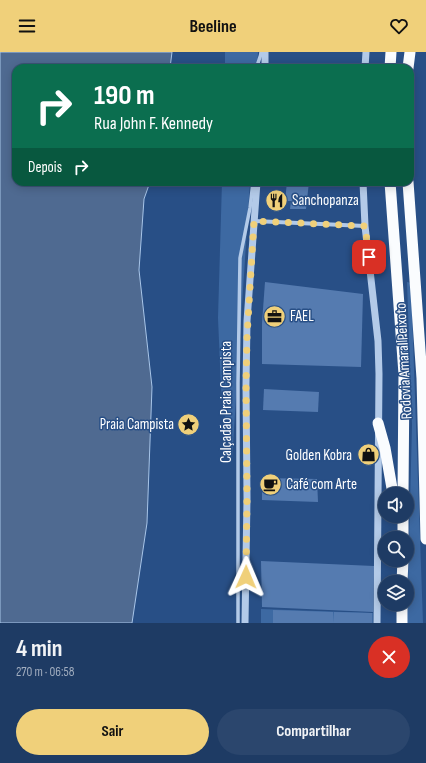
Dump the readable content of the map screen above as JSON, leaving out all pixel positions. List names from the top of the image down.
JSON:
{
  "streets": {
    "highway": ["Rodovia Amaral Peixoto"],
    "street": ["Calçadão Praia Campista"]
  },
  "places": {
    "restaurant": ["Sanchopanza"],
    "office": ["FAEL"],
    "place": ["Praia Campista"],
    "shop": ["Golden Kobra"],
    "cafe": ["Café com Arte"]
  },
  "page": {
    "header": "Beeline",
    "turn": ["190 m", "Rua John F. Kennedy"],
    "then": "Depois",
    "heading": ["4 min", "270 m · 06:58"],
    "buttons": ["Sair", "Compartilhar"]
  }
}
